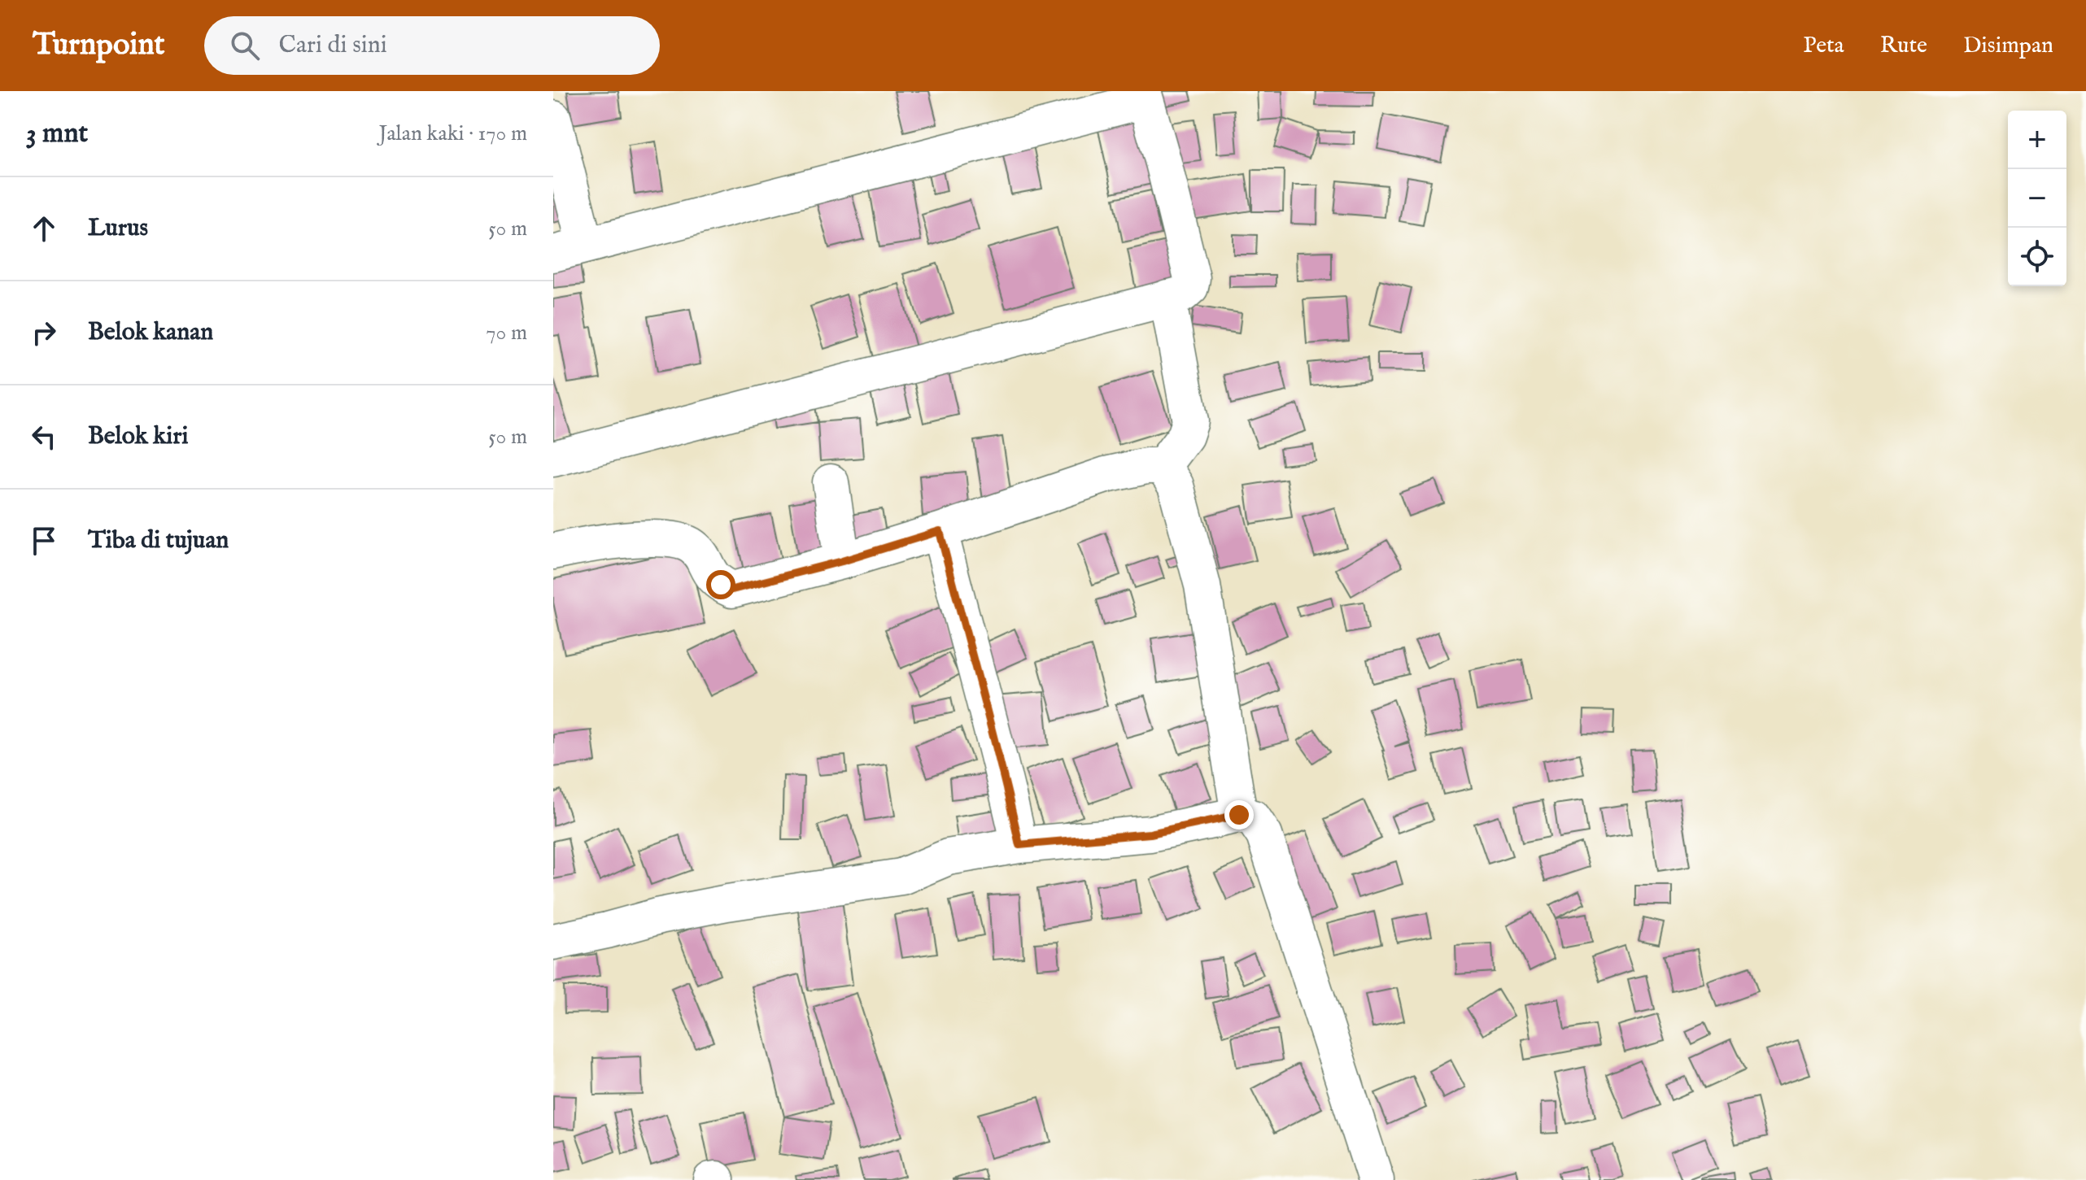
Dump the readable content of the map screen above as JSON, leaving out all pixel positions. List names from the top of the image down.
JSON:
{
  "page": {
    "header": "Turnpoint",
    "search": "Cari di sini",
    "nav": ["Peta", "Rute", "Disimpan"],
    "heading": ["3 mnt", "Jalan kaki · 170 m"],
    "map_buttons": ["+", "−"],
    "list": [
      ["Lurus", "50 m"],
      ["Belok kanan", "70 m"],
      ["Belok kiri", "50 m"],
      "Tiba di tujuan"
    ]
  }
}
